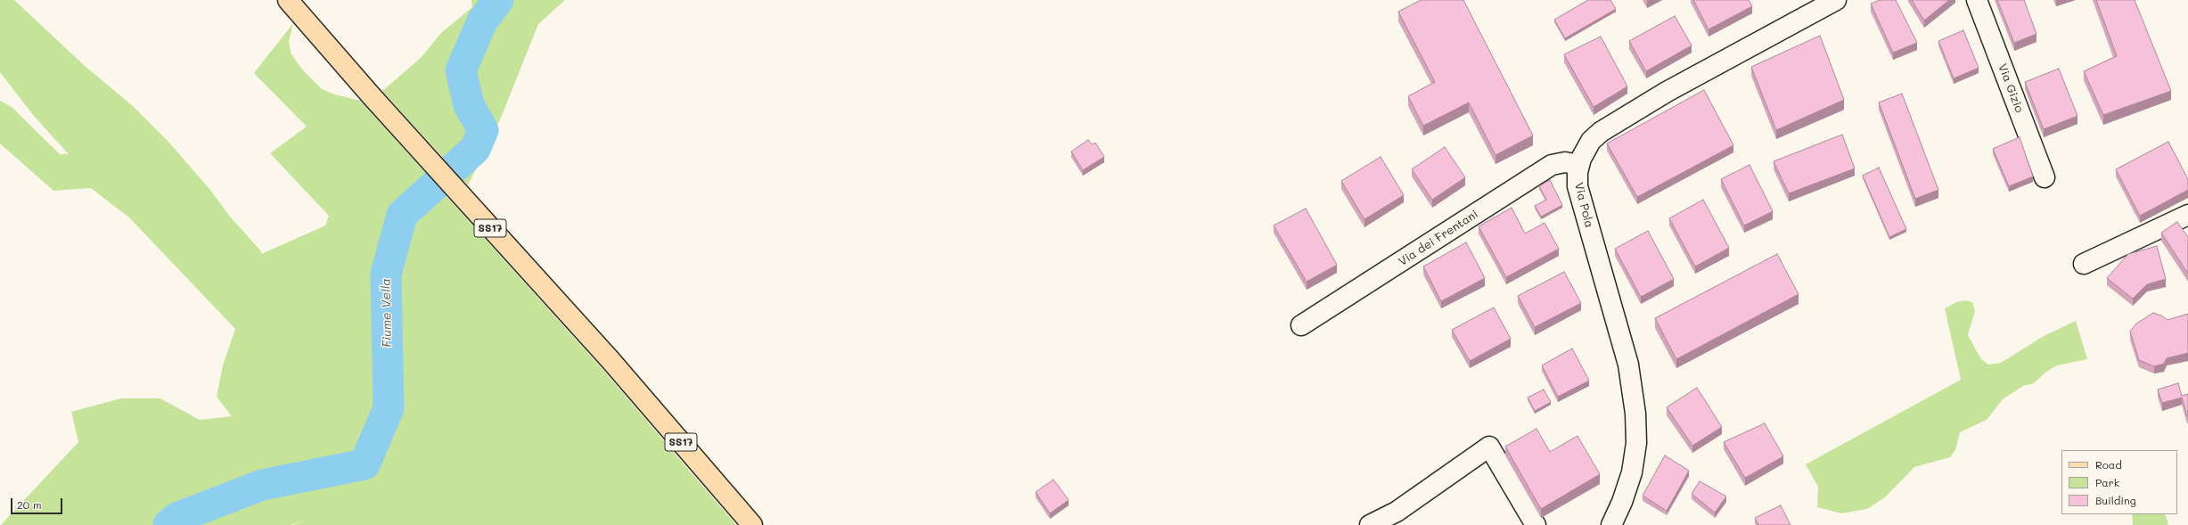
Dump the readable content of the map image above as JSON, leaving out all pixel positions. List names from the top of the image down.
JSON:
{
  "streets": {
    "main road": ["SS17"],
    "street": ["Via Gizio", "Via Pola", "Via dei Frentani"]
  },
  "crossings": [
    ["Via Pola", "Via dei Frentani"]
  ],
  "water": ["Fiume Vella"],
  "legend": ["Road", "Park", "Building"],
  "scale_bar": "20 m"
}
